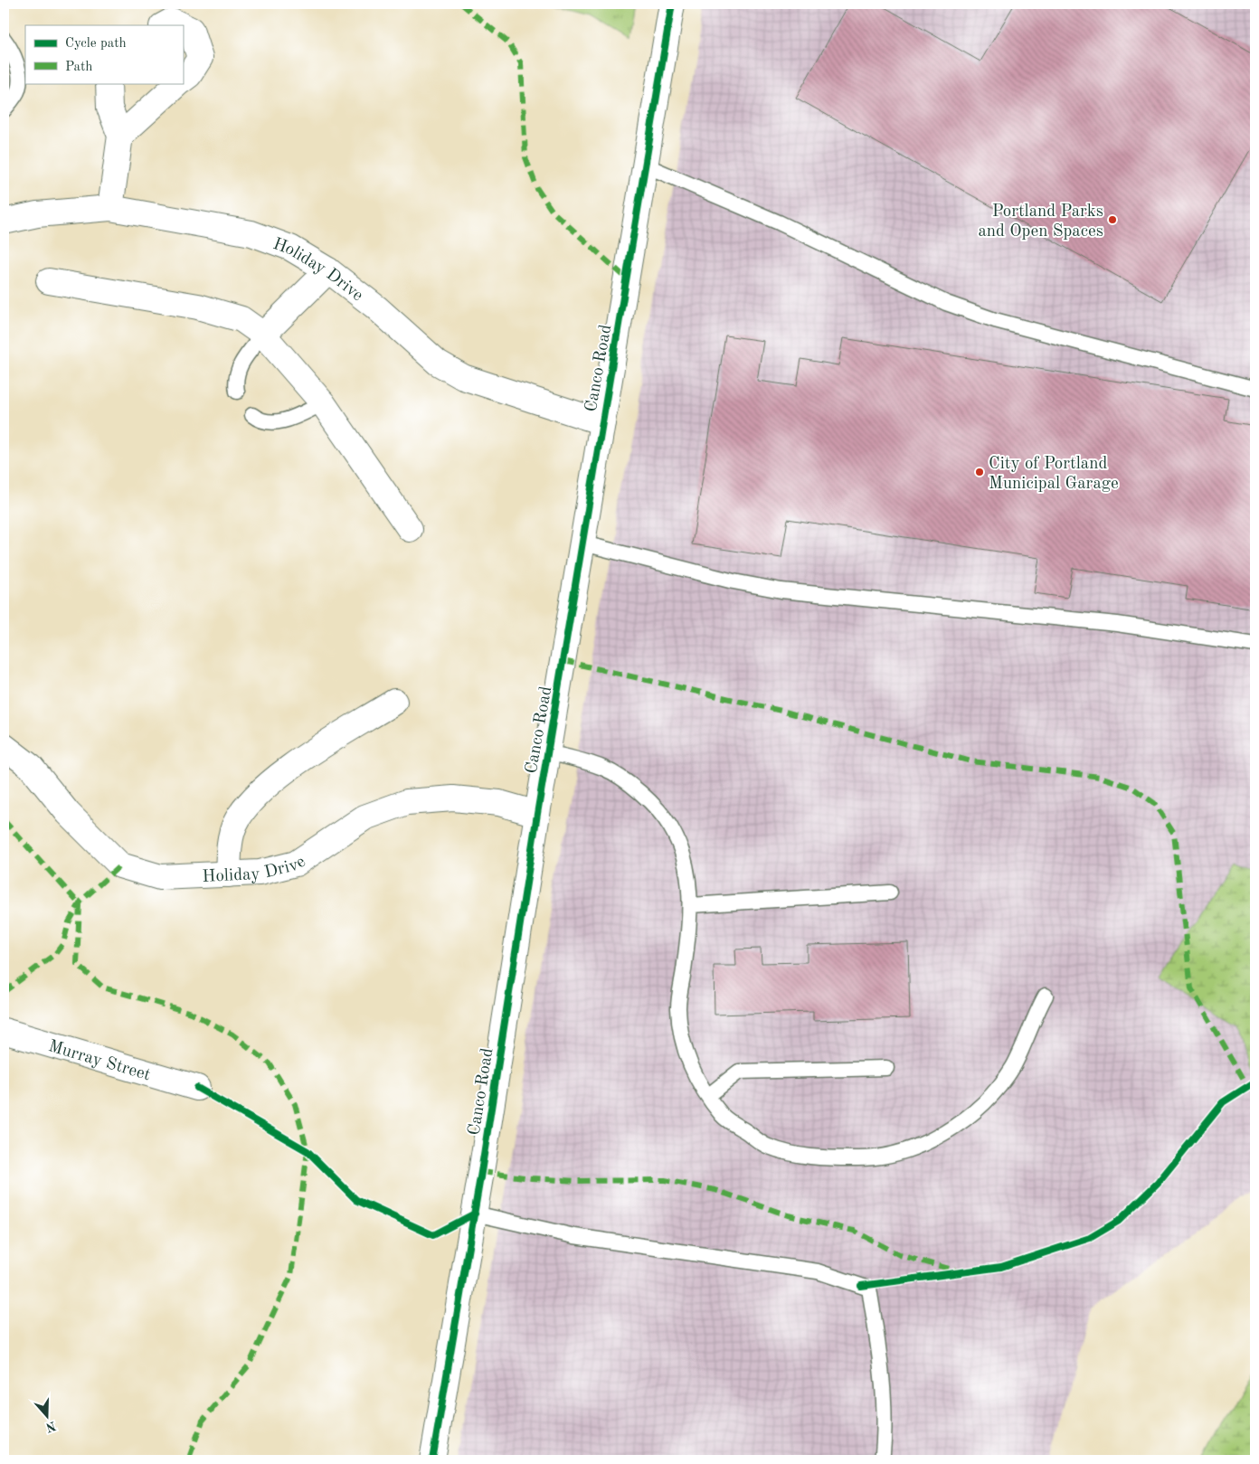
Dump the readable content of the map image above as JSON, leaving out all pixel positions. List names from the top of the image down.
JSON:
{
  "streets": {
    "street": ["Holiday Drive", "Canco Road", "Murray Street"]
  },
  "crossings": [
    ["Holiday Drive", "Canco Road"]
  ],
  "places": ["Portland Parks and Open Spaces", "City of Portland Municipal Garage"],
  "legend": ["Cycle path", "Path"],
  "north": "bottom"
}
